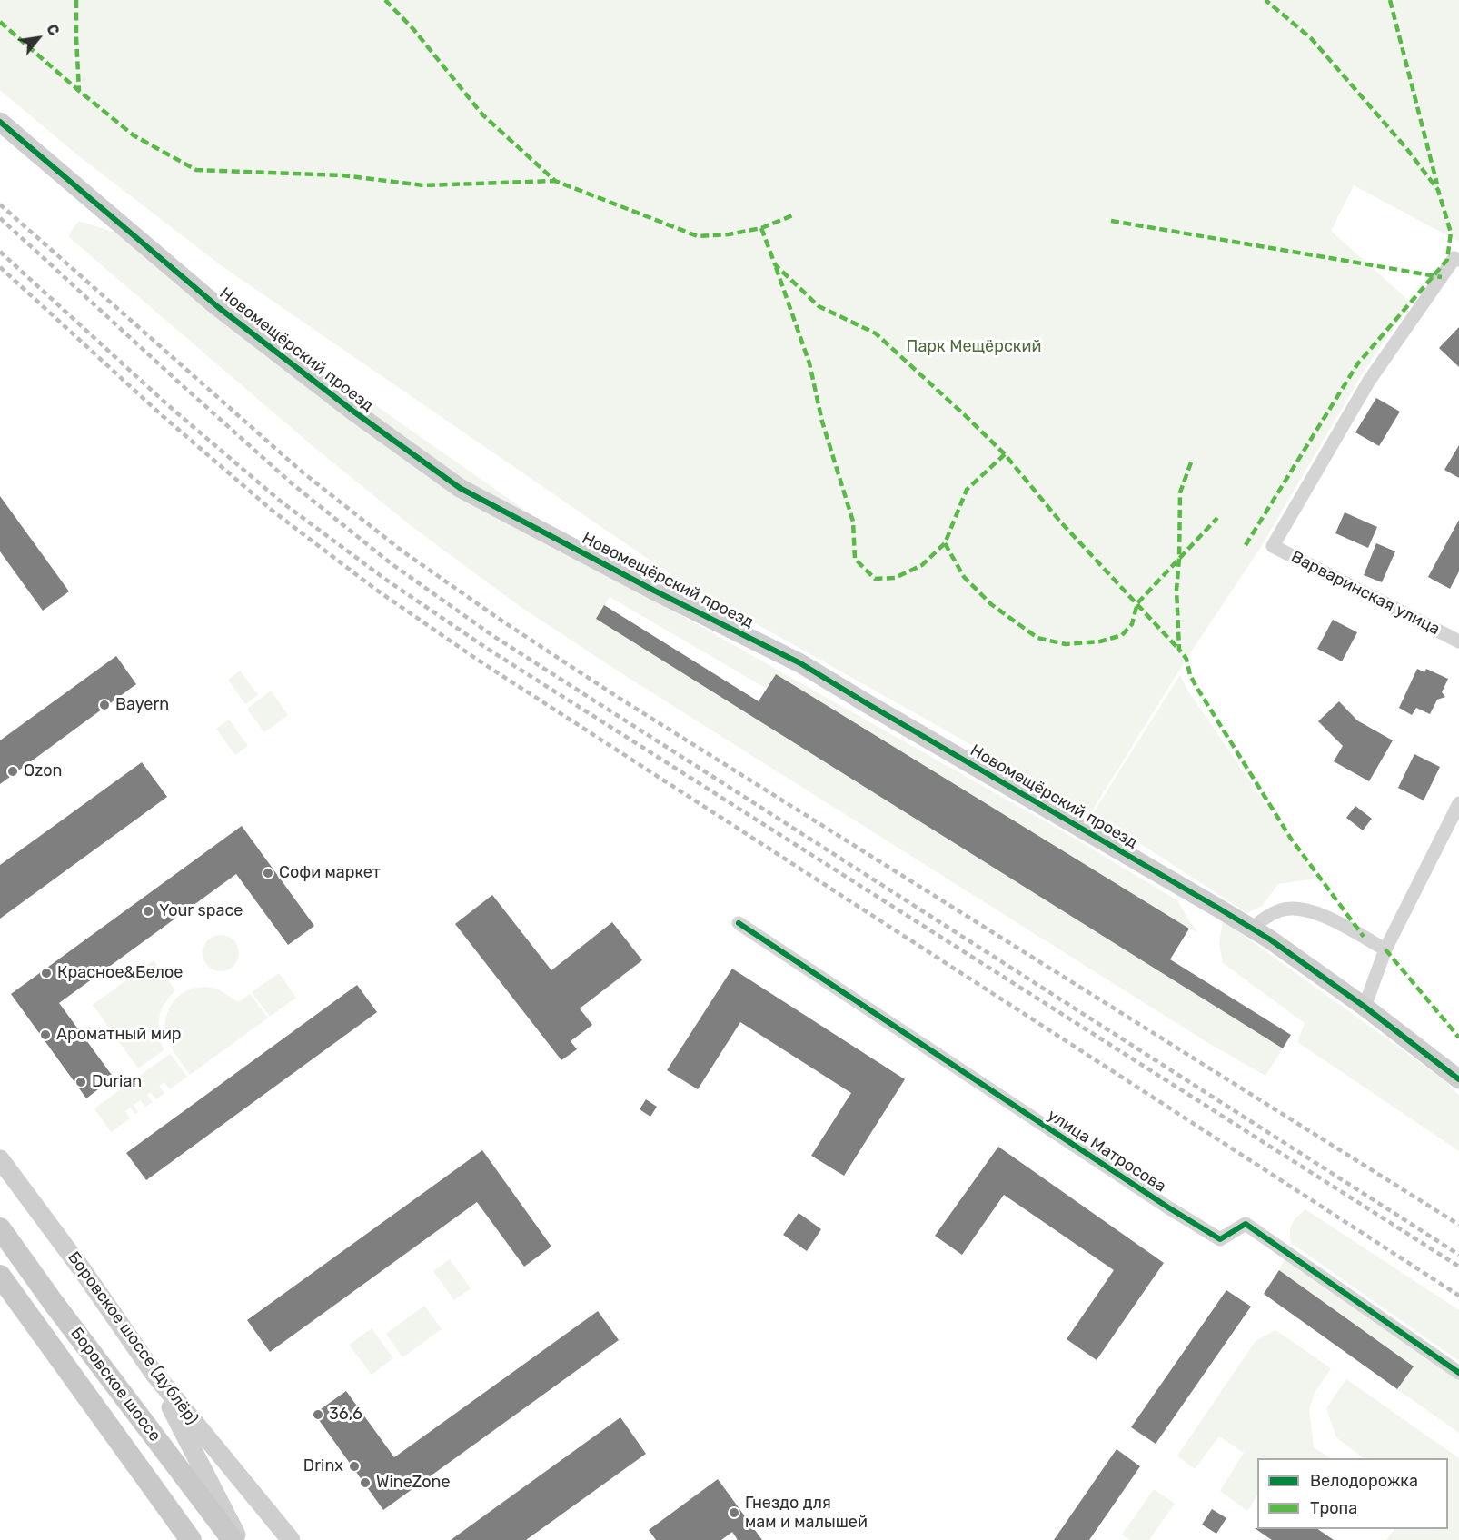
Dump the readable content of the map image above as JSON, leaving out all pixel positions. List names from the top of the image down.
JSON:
{
  "streets": {
    "main road": ["Боровское шоссе"],
    "street": [
      "Новомещёрский проезд",
      "Варваринская улица",
      "улица Матросова",
      "Боровское шоссе (дублёр)"
    ]
  },
  "parks": ["Парк Мещёрский"],
  "places": [
    "Bayern",
    "Ozon",
    "Софи маркет",
    "Your space",
    "Красное&Белое",
    "Ароматный мир",
    "Durian",
    "36,6",
    "Drinx",
    "WineZone",
    "Гнездо для мам и малышей"
  ],
  "legend": ["Велодорожка", "Тропа"],
  "north": "top right"
}
